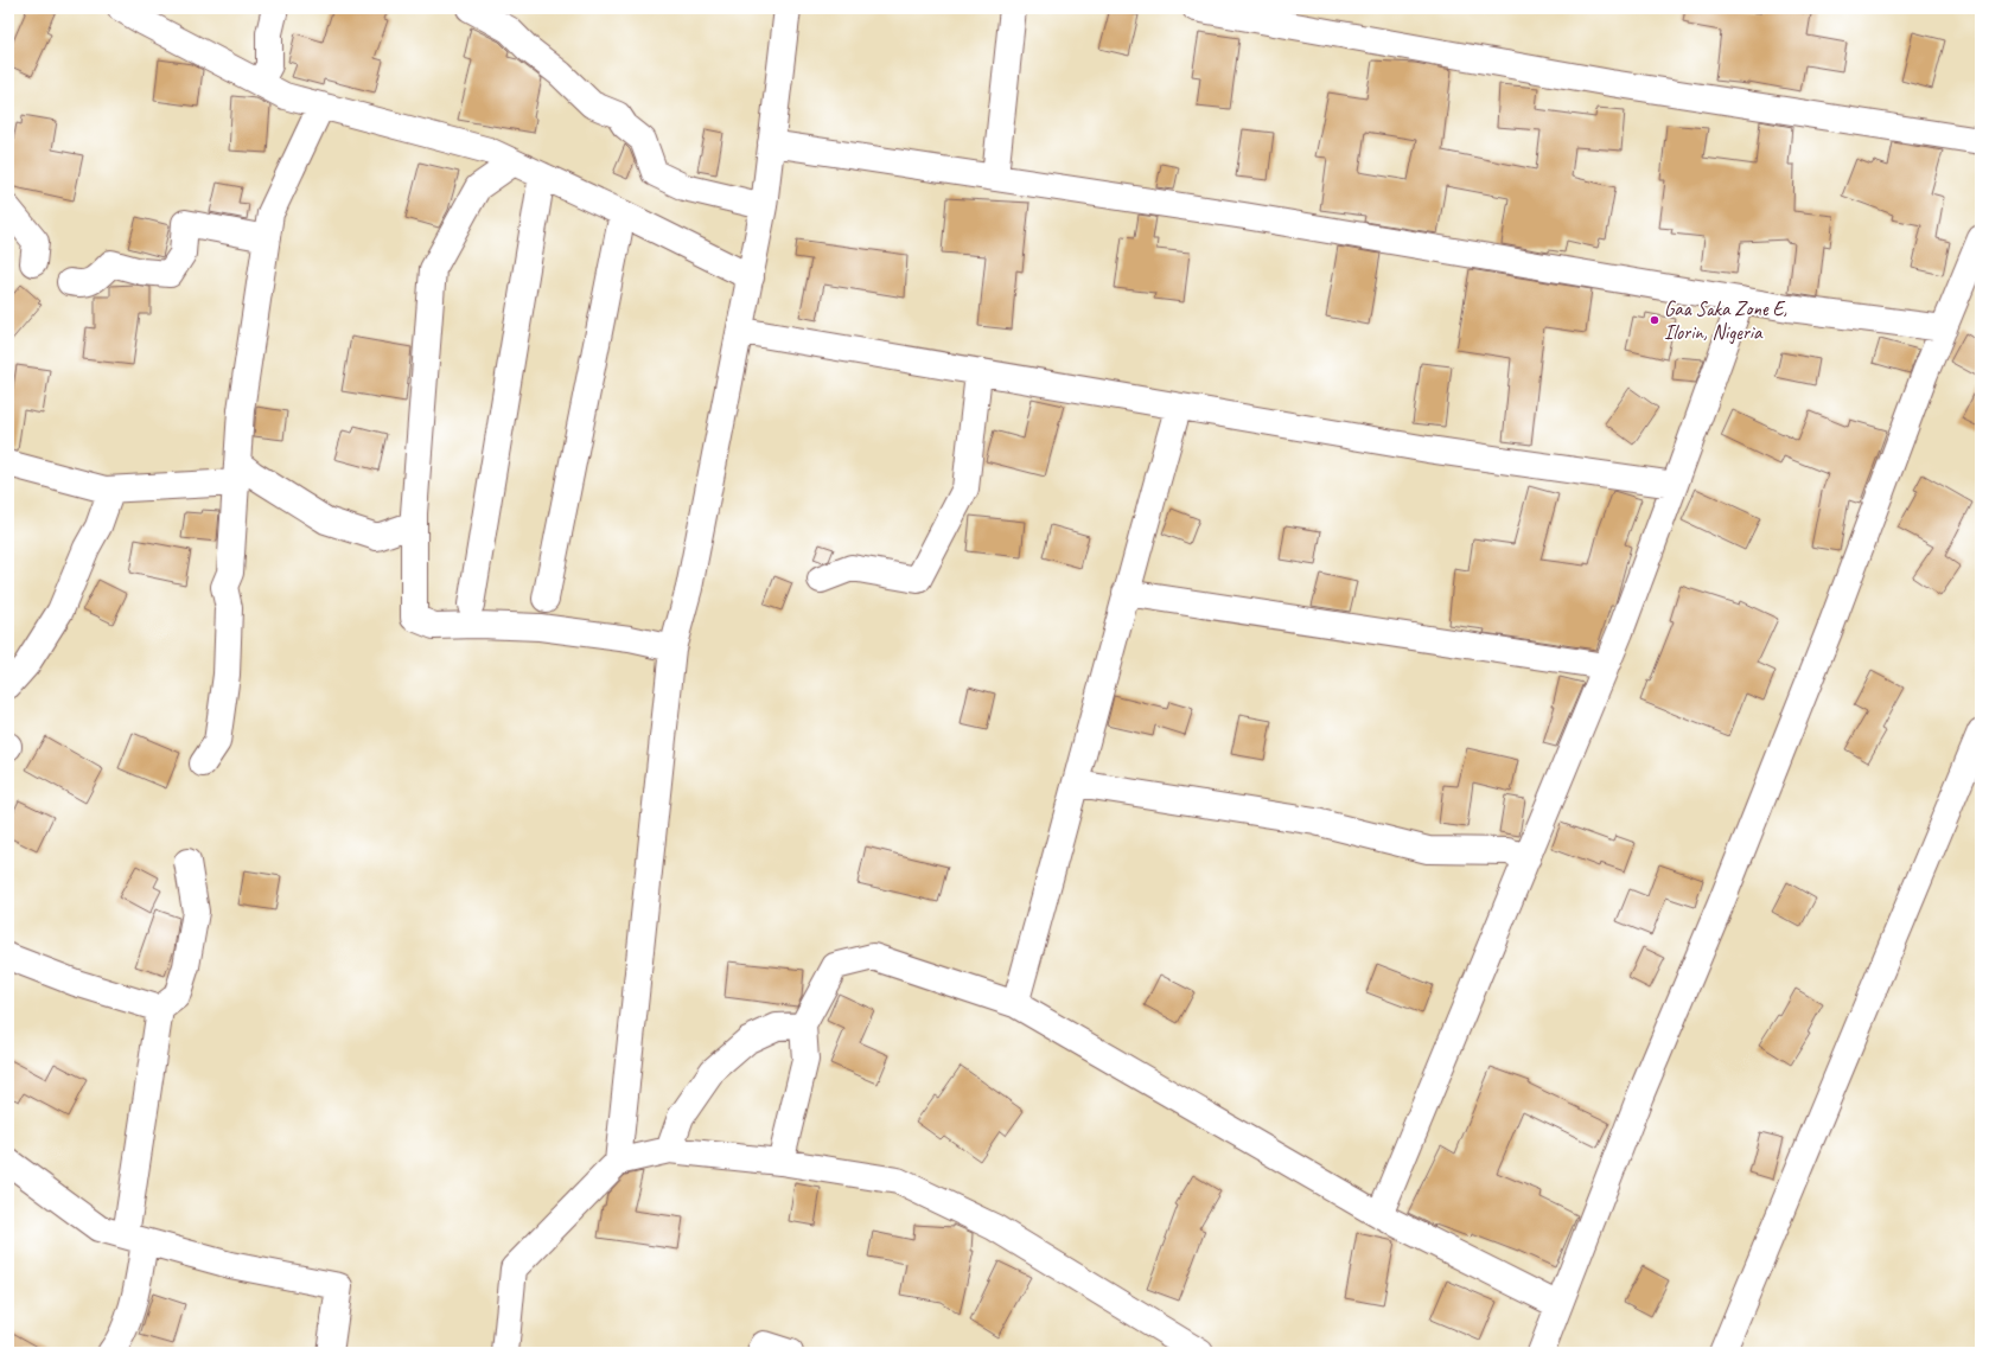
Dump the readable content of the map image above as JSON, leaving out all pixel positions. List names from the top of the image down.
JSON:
{
  "places": ["Gaa Saka Zone E, Ilorin, Nigeria"]
}
